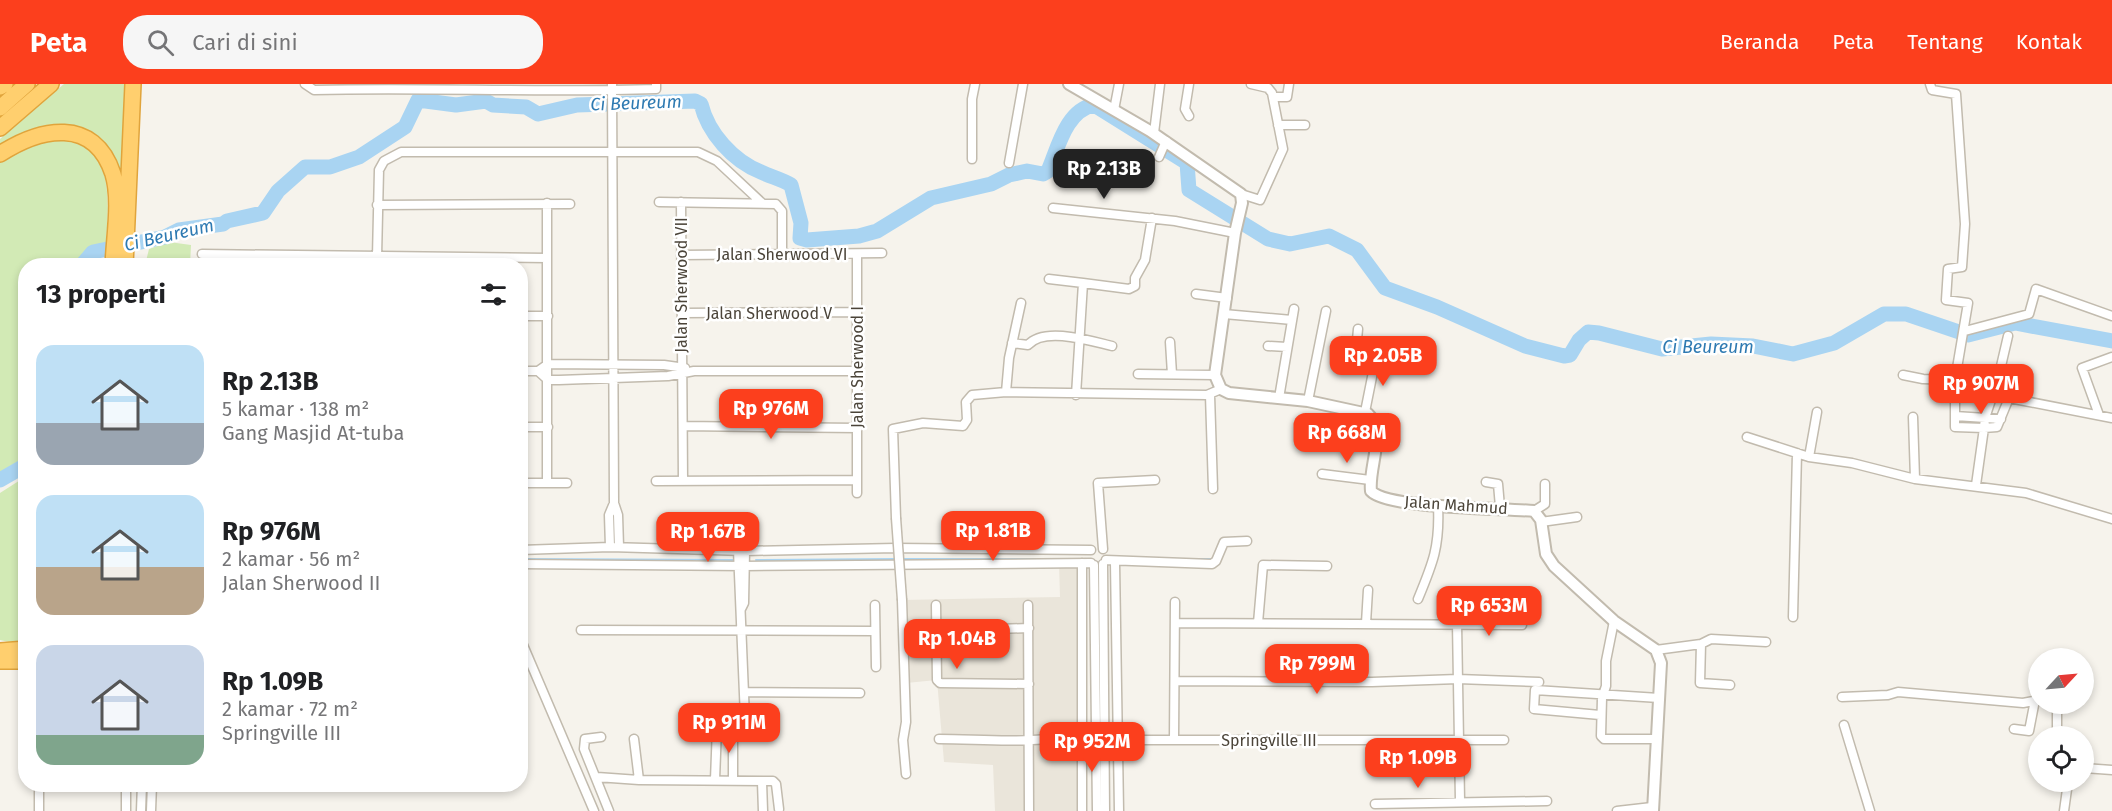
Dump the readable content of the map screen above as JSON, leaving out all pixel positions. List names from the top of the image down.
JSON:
{
  "streets": {
    "street": [
      "Jalan Sherwood VI",
      "Jalan Sherwood VII",
      "Jalan Sherwood V",
      "Jalan Sherwood I",
      "Jalan Mahmud",
      "Springville III"
    ]
  },
  "crossings": [
    ["Jalan Sherwood VI", "Jalan Sherwood VII"],
    ["Jalan Sherwood VI", "Jalan Sherwood I"],
    ["Jalan Sherwood VII", "Jalan Sherwood V"],
    ["Jalan Sherwood V", "Jalan Sherwood I"]
  ],
  "water": ["Ci Beureum"],
  "north": "top right",
  "page": {
    "header": "Peta",
    "search": "Cari di sini",
    "nav": [
      "Beranda",
      "Peta",
      "Tentang",
      "Kontak"
    ],
    "price": [
      "Rp 2.13B",
      "Rp 2.05B",
      "Rp 907M",
      "Rp 976M",
      "Rp 668M",
      "Rp 1.81B",
      "Rp 1.67B",
      "Rp 653M",
      "Rp 1.04B",
      "Rp 799M",
      "Rp 911M",
      "Rp 952M",
      "Rp 1.09B"
    ],
    "heading": "13 properti",
    "list": [
      {
        "name": "Rp 2.13B",
        "note": "5 kamar · 138 m² · Gang Masjid At-tuba"
      },
      {
        "name": "Rp 976M",
        "note": "2 kamar · 56 m² · Jalan Sherwood II"
      },
      {
        "name": "Rp 1.09B",
        "note": "2 kamar · 72 m² · Springville III"
      }
    ]
  }
}
